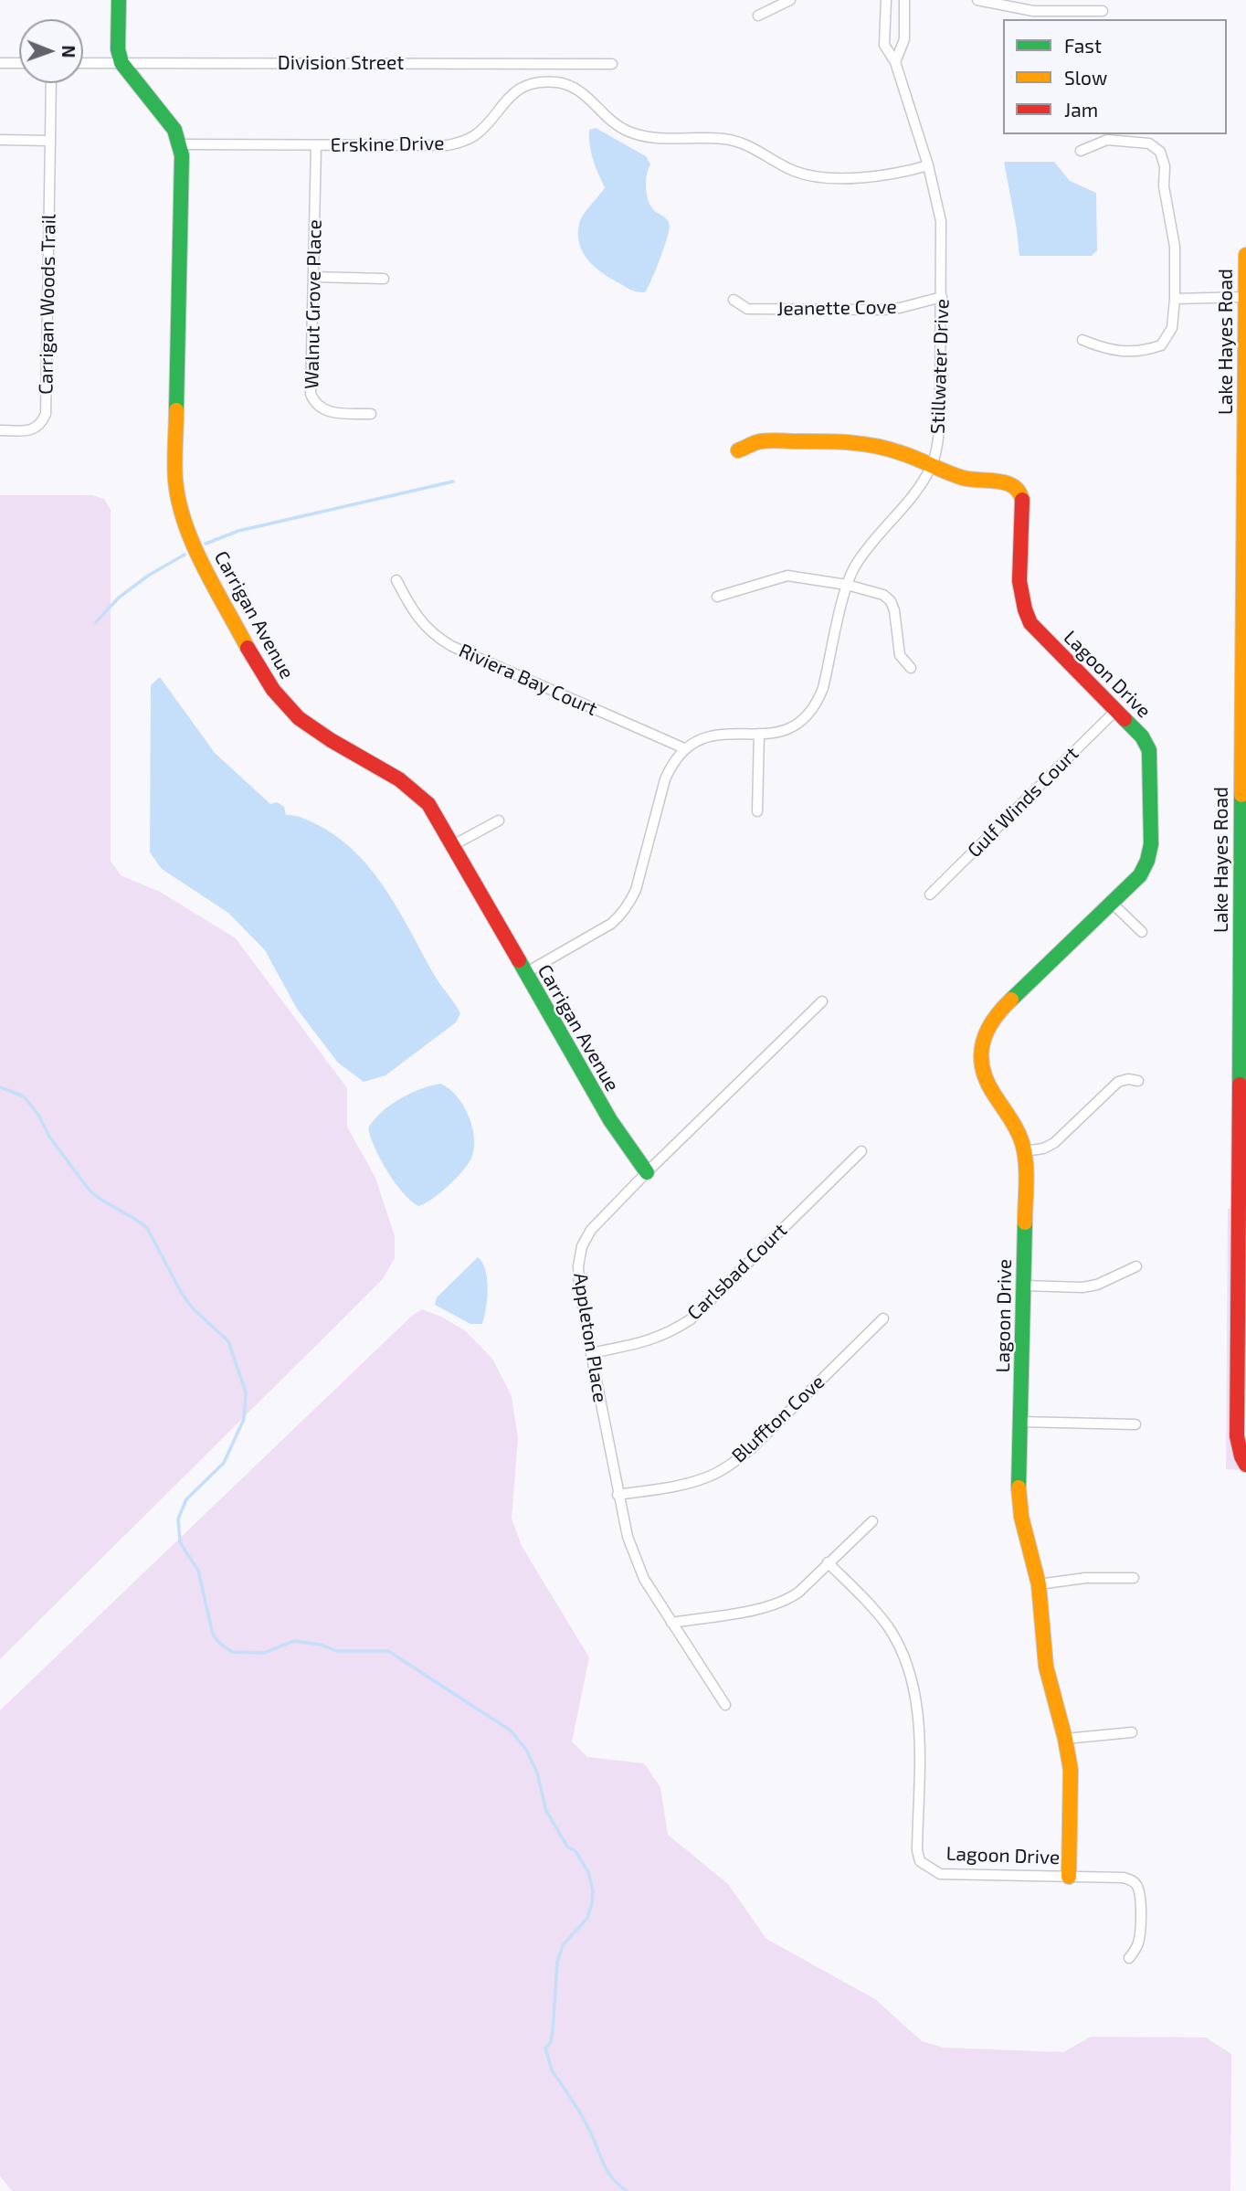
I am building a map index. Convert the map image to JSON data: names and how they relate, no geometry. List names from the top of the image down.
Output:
{
  "streets": {
    "street": [
      "Division Street",
      "Erskine Drive",
      "Carrigan Woods Trail",
      "Walnut Grove Place",
      "Jeanette Cove",
      "Lake Hayes Road",
      "Stillwater Drive",
      "Carrigan Avenue",
      "Lagoon Drive",
      "Riviera Bay Court",
      "Gulf Winds Court",
      "Carlsbad Court",
      "Appleton Place",
      "Bluffton Cove"
    ]
  },
  "crossings": [
    ["Division Street", "Carrigan Avenue"],
    ["Erskine Drive", "Walnut Grove Place"],
    ["Erskine Drive", "Stillwater Drive"],
    ["Erskine Drive", "Carrigan Avenue"],
    ["Jeanette Cove", "Stillwater Drive"],
    ["Stillwater Drive", "Lagoon Drive"],
    ["Stillwater Drive", "Riviera Bay Court"],
    ["Carrigan Avenue", "Appleton Place"],
    ["Lagoon Drive", "Gulf Winds Court"],
    ["Carlsbad Court", "Appleton Place"],
    ["Appleton Place", "Bluffton Cove"]
  ],
  "legend": ["Fast", "Slow", "Jam"],
  "north": "right"
}
